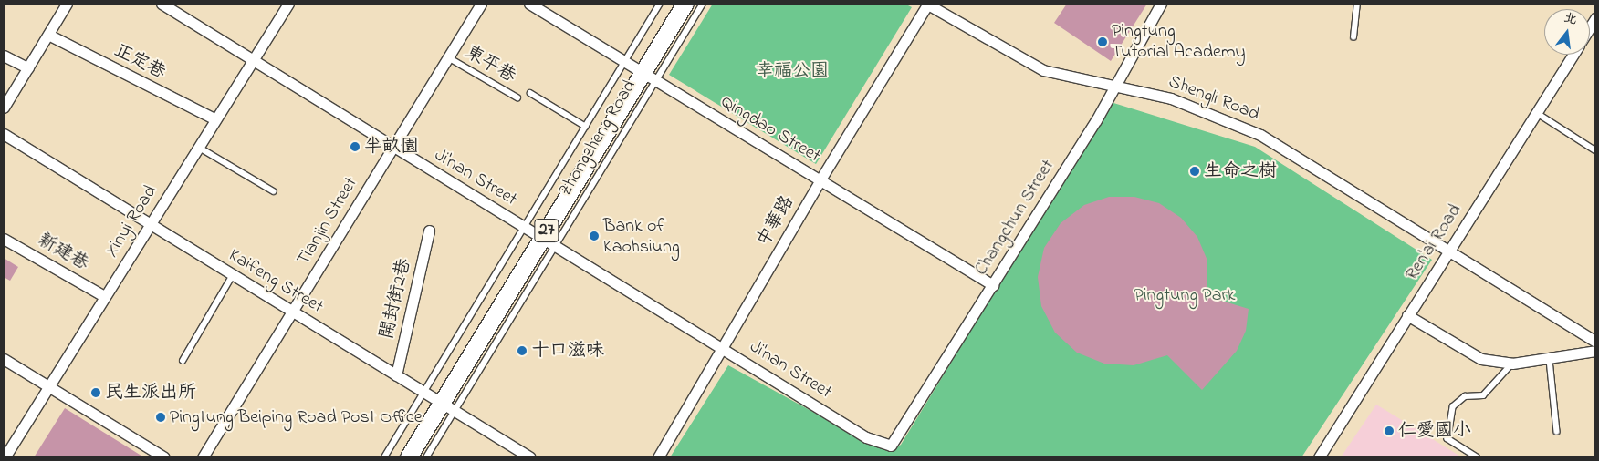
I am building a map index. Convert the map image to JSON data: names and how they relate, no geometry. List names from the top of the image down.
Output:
{
  "streets": {
    "main road": ["Zhongzheng Road", "27"],
    "street": [
      "正定巷",
      "Shengli Road",
      "Qingdao Street",
      "Ji'nan Street",
      "Changchun Street",
      "Xinyi Road",
      "Tianjin Street",
      "中華路",
      "Ren'ai Road",
      "新建巷",
      "Kaifeng Street",
      "開封街2巷"
    ],
    "lane": ["東平巷"]
  },
  "crossings": [
    ["正定巷", "Xinyi Road"],
    ["東平巷", "Tianjin Street"],
    ["Shengli Road", "Changchun Street"],
    ["Shengli Road", "中華路"],
    ["Shengli Road", "Ren'ai Road"],
    ["Qingdao Street", "Zhongzheng Road"],
    ["Qingdao Street", "Changchun Street"],
    ["Qingdao Street", "中華路"],
    ["Zhongzheng Road", "Ji'nan Street"],
    ["Zhongzheng Road", "Kaifeng Street"],
    ["Ji'nan Street", "Changchun Street"],
    ["Ji'nan Street", "Xinyi Road"],
    ["Ji'nan Street", "Tianjin Street"],
    ["Ji'nan Street", "中華路"],
    ["Xinyi Road", "新建巷"],
    ["Xinyi Road", "Kaifeng Street"],
    ["Tianjin Street", "Kaifeng Street"],
    ["Kaifeng Street", "開封街2巷"]
  ],
  "parks": ["幸福公園", "Pingtung Park"],
  "places": [
    "Pingtung Tutorial Academy",
    "半畝園",
    "生命之樹",
    "Bank of Kaohsiung",
    "十口滋味",
    "民生派出所",
    "Pingtung Beiping Road Post Office",
    "仁愛國小"
  ],
  "north": "top"
}
